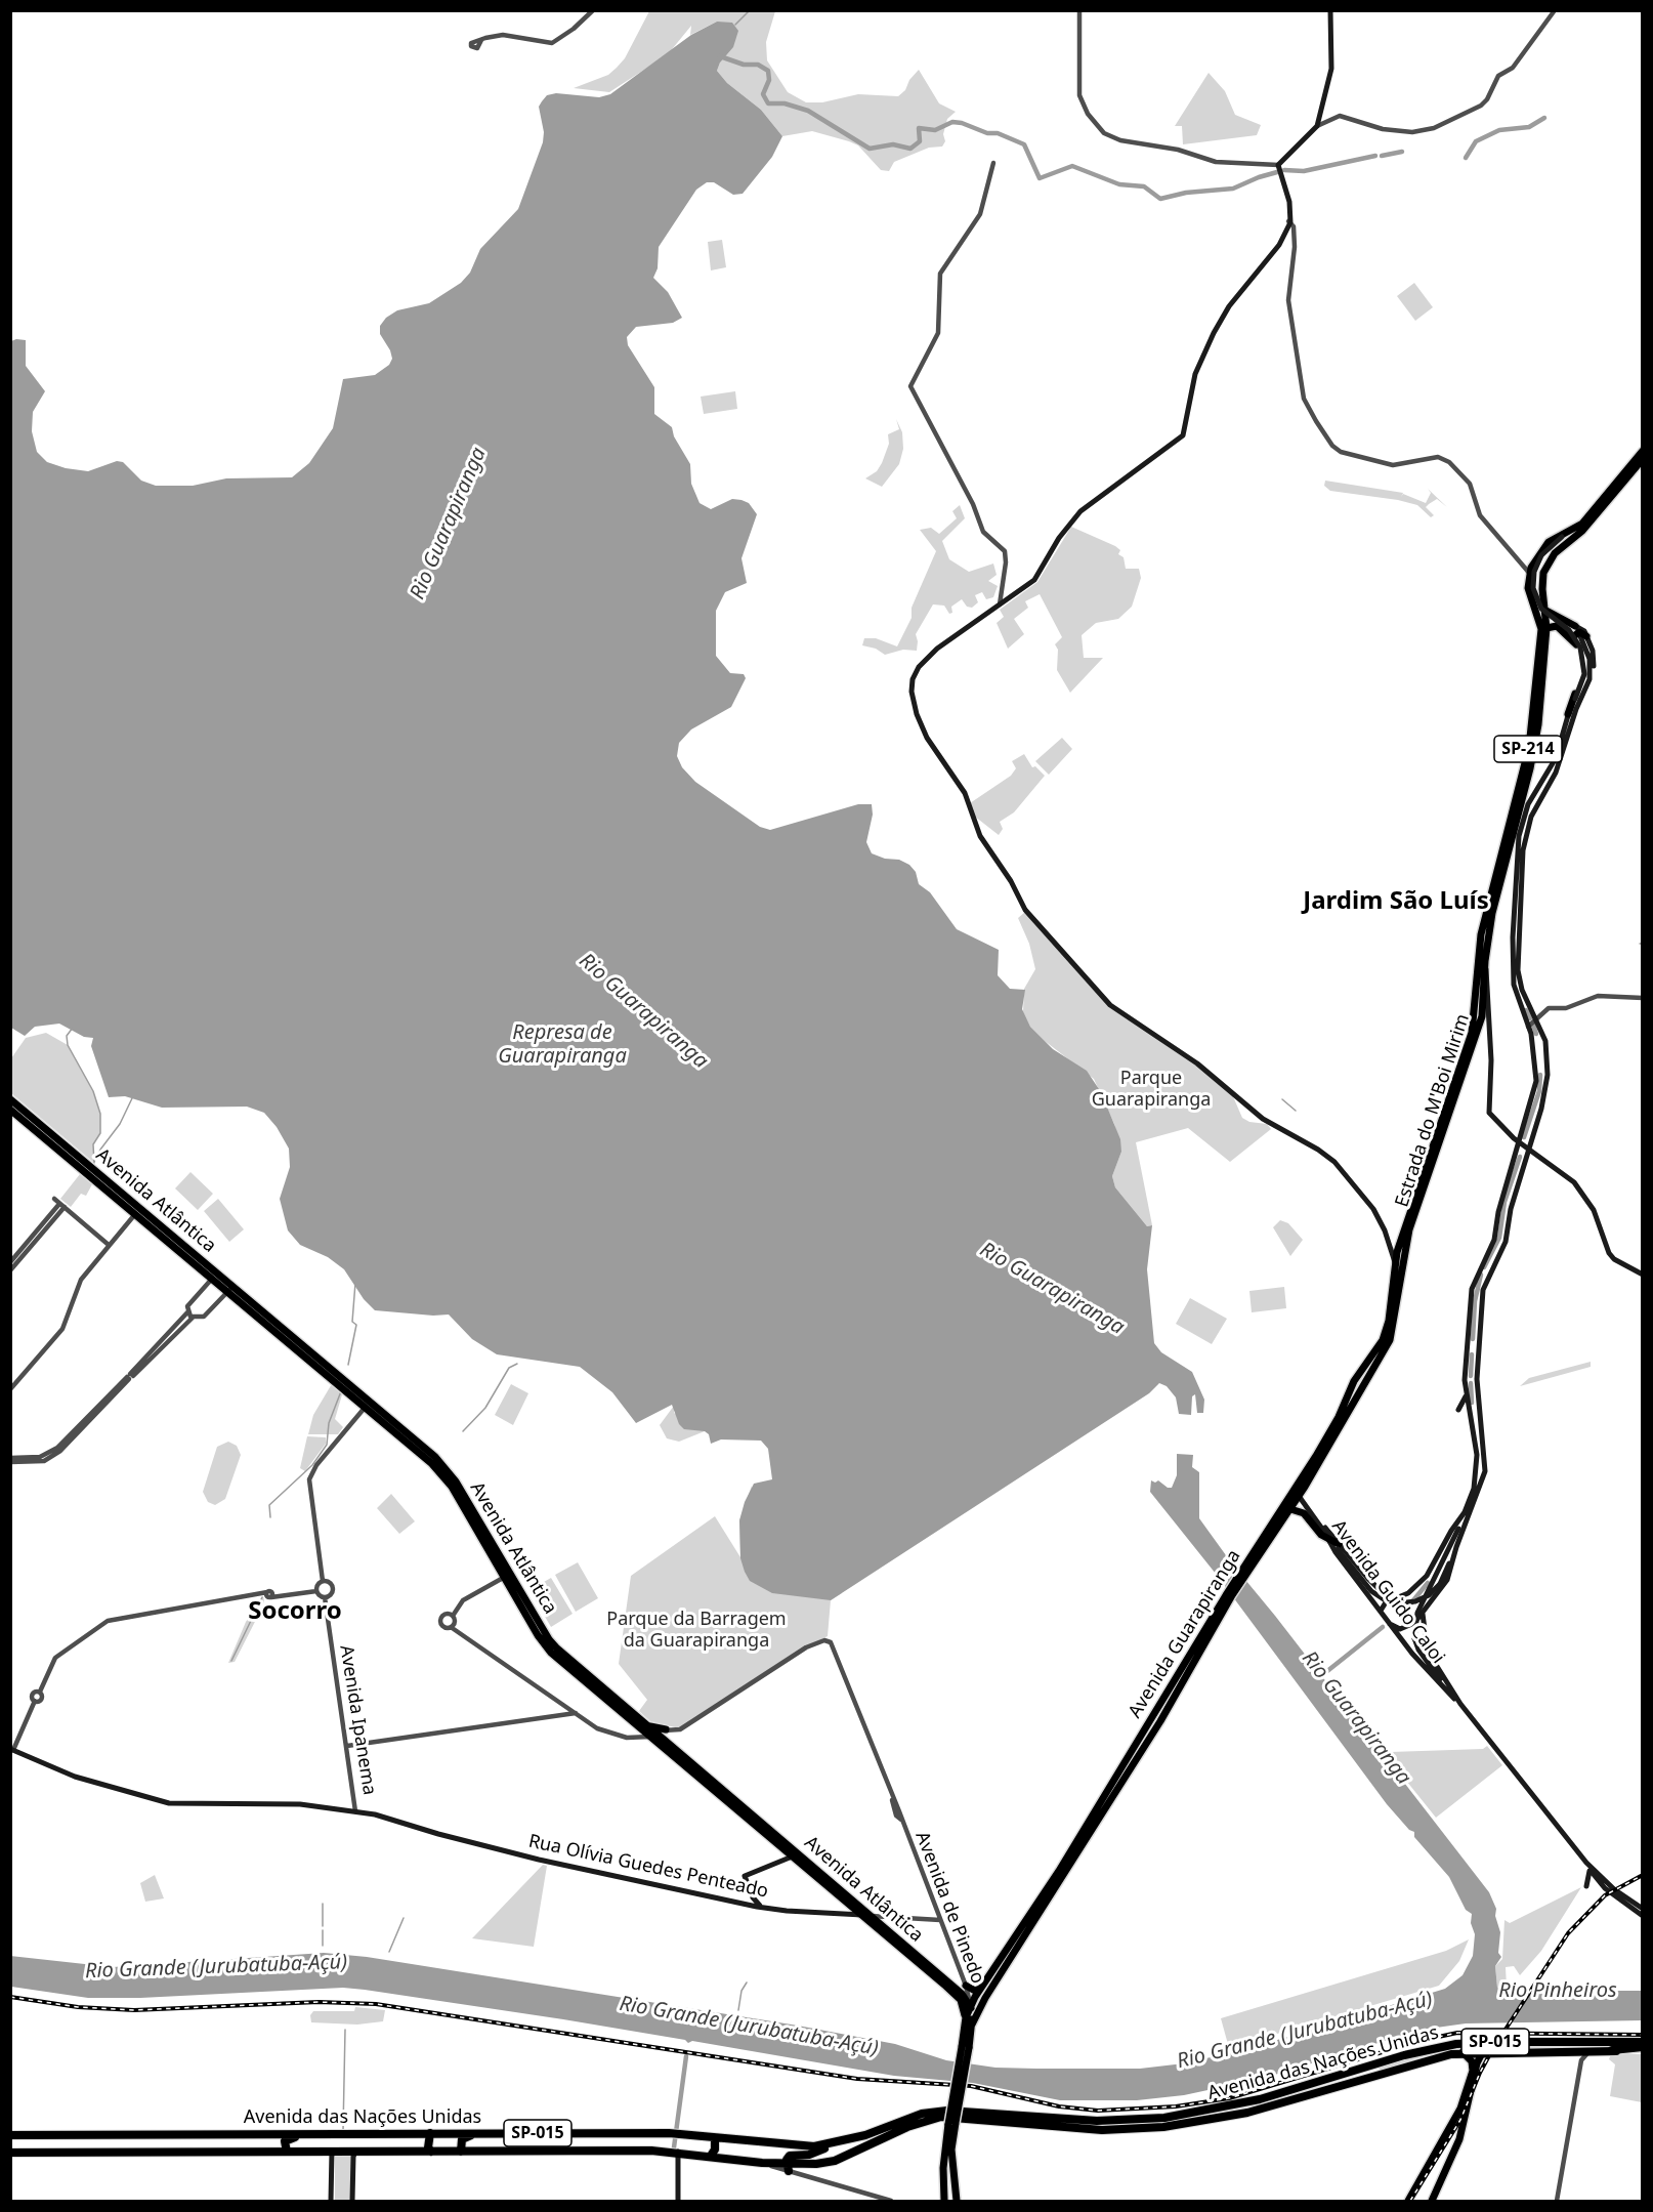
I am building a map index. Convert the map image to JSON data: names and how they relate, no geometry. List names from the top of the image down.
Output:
{
  "streets": {
    "highway": ["SP-015", "Avenida das Nações Unidas"],
    "main road": [
      "SP-214",
      "Estrada do M'Boi Mirim",
      "Avenida Atlântica",
      "Avenida Guido Caloi",
      "Avenida Guarapiranga",
      "Rua Olívia Guedes Penteado"
    ],
    "street": ["Avenida Ipanema", "Avenida de Pinedo"]
  },
  "crossings": [
    ["Estrada do M'Boi Mirim", "Avenida Guarapiranga"],
    ["Avenida Atlântica", "Avenida Guarapiranga"],
    ["Avenida Atlântica", "Rua Olívia Guedes Penteado"],
    ["Avenida Atlântica", "Avenida de Pinedo"],
    ["Avenida Guido Caloi", "Avenida Guarapiranga"],
    ["Avenida Guarapiranga", "Avenida de Pinedo"],
    ["Avenida Ipanema", "Rua Olívia Guedes Penteado"],
    ["SP-015", "Avenida das Nações Unidas"]
  ],
  "districts": ["Jardim São Luís", "Socorro"],
  "water": [
    "Rio Guarapiranga",
    "Represa de Guarapiranga",
    "Rio Grande (Jurubatuba-Açú)",
    "Rio Pinheiros"
  ],
  "parks": ["Parque Guarapiranga", "Parque da Barragem da Guarapiranga"]
}
